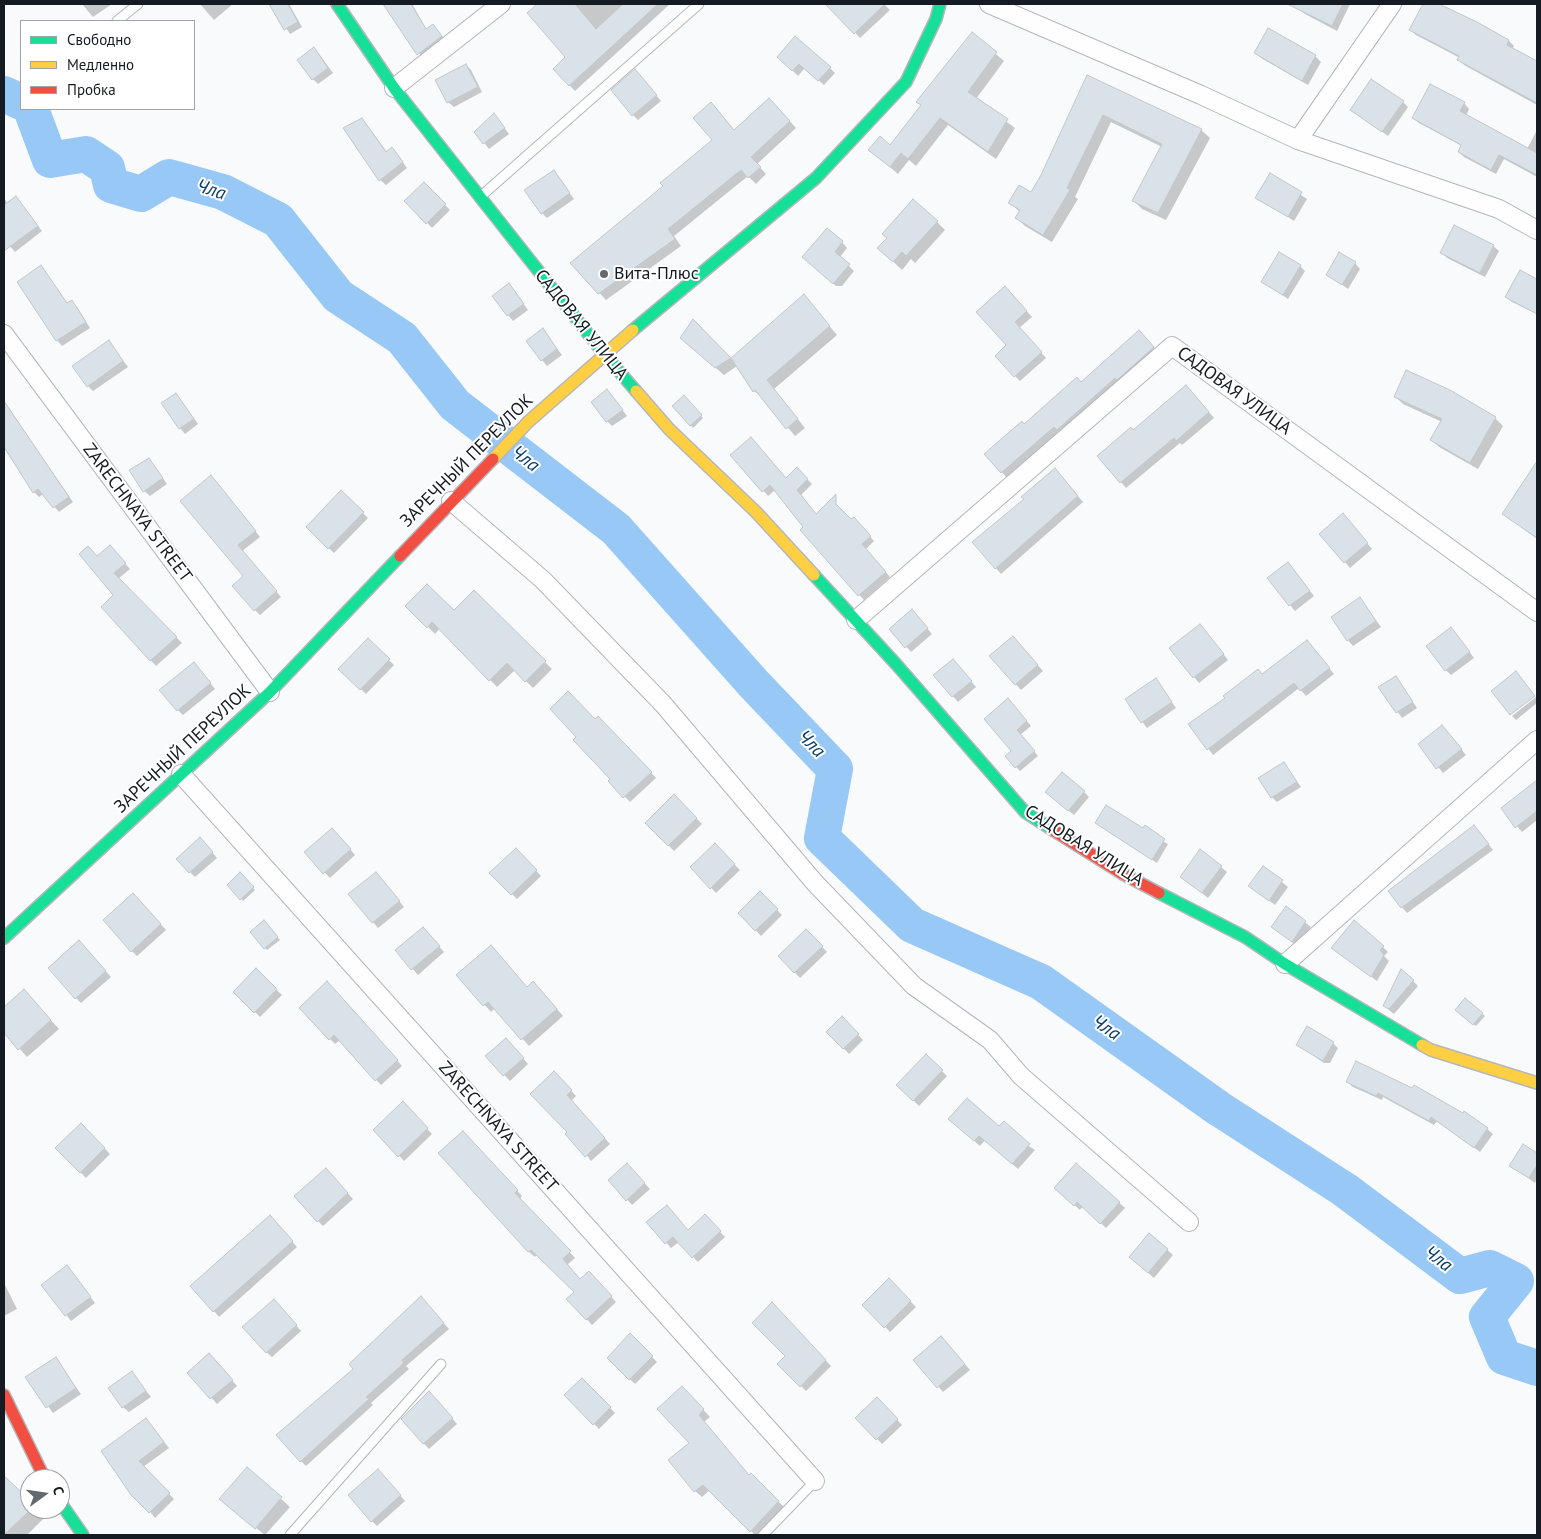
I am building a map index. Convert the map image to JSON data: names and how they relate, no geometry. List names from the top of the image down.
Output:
{
  "streets": {
    "street": ["САДОВАЯ УЛИЦА", "ЗАРЕЧНЫЙ ПЕРЕУЛОК", "ZARECHNAYA STREET"]
  },
  "crossings": [
    ["САДОВАЯ УЛИЦА", "ЗАРЕЧНЫЙ ПЕРЕУЛОК"],
    ["ЗАРЕЧНЫЙ ПЕРЕУЛОК", "ZARECHNAYA STREET"]
  ],
  "water": ["Чла"],
  "places": ["Вита-Плюс"],
  "legend": ["Свободно", "Медленно", "Пробка"],
  "north": "right"
}
